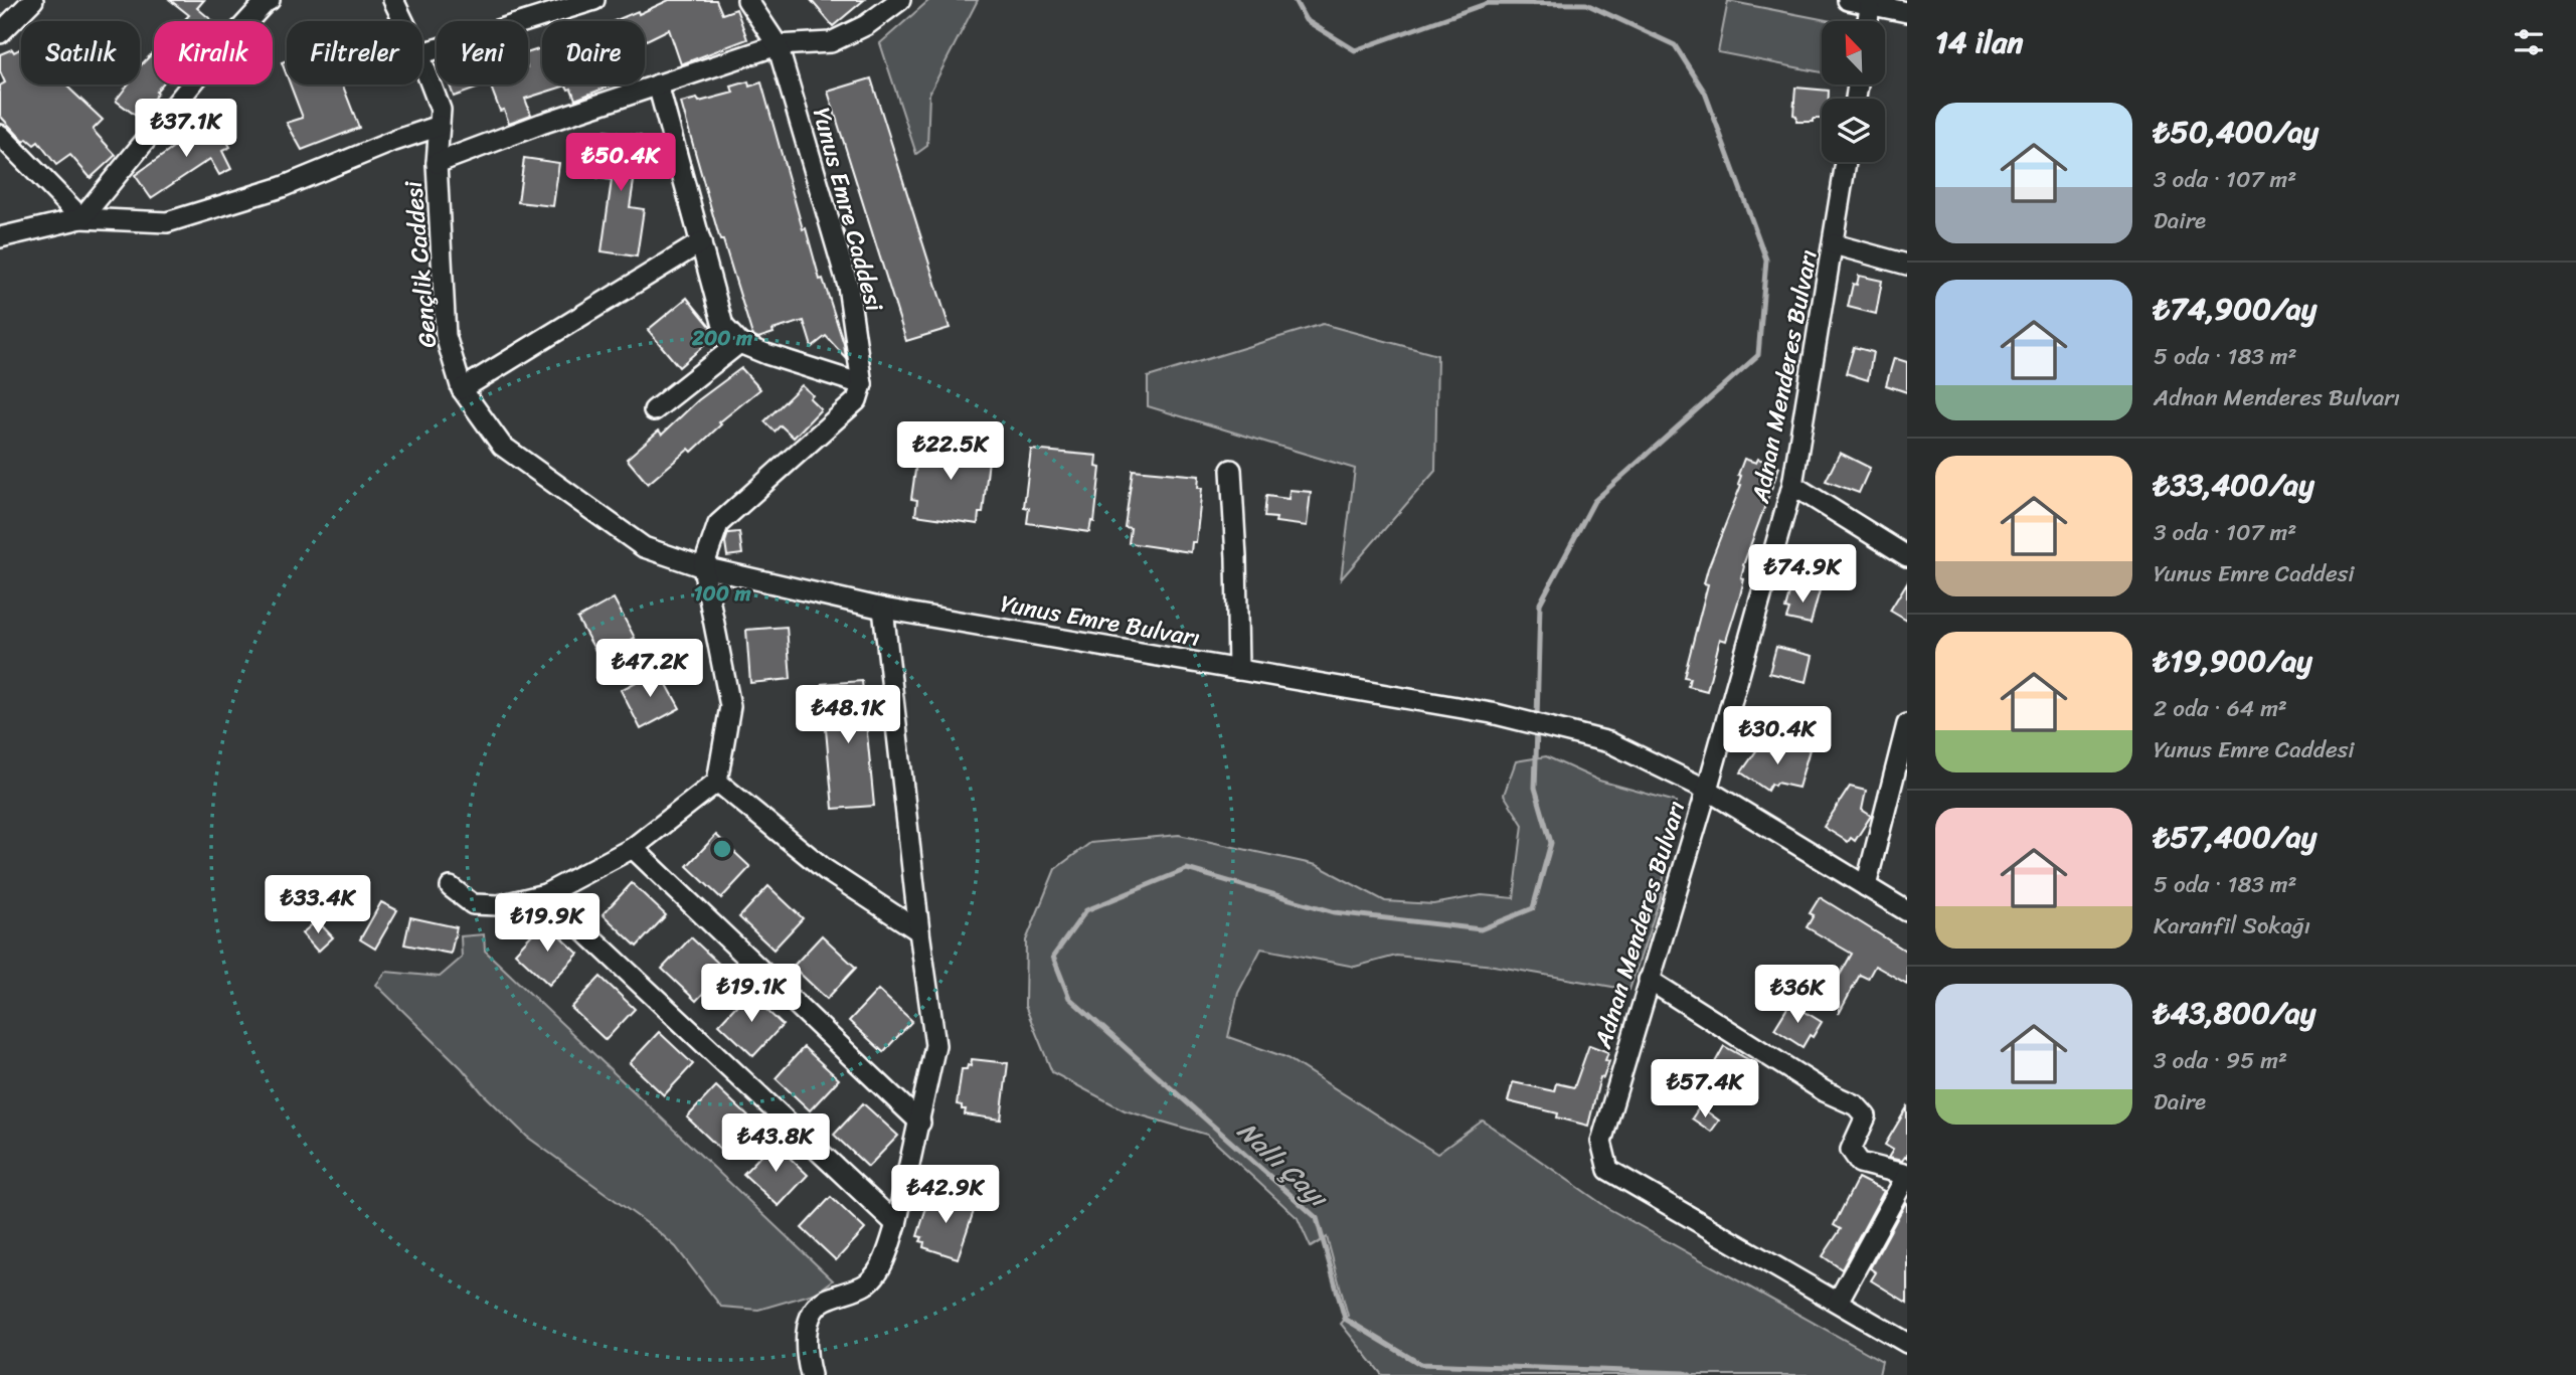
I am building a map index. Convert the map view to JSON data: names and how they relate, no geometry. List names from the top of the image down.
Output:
{
  "streets": {
    "street": [
      "Yunus Emre Caddesi",
      "Gençlik Caddesi",
      "Adnan Menderes Bulvarı",
      "Yunus Emre Bulvarı"
    ]
  },
  "crossings": [
    ["Gençlik Caddesi", "Yunus Emre Bulvarı"],
    ["Adnan Menderes Bulvarı", "Yunus Emre Bulvarı"]
  ],
  "water": ["Nallı Çayı"],
  "north": "top left",
  "page": {
    "heading": "14 ilan",
    "chip": [
      "Satılık",
      "Kiralık",
      "Filtreler",
      "Yeni",
      "Daire"
    ],
    "list": [
      {
        "name": "₺50,400/ay",
        "note": "3 oda · 107 m² · Daire"
      },
      {
        "name": "₺74,900/ay",
        "note": "5 oda · 183 m² · Adnan Menderes Bulvarı"
      },
      {
        "name": "₺33,400/ay",
        "note": "3 oda · 107 m² · Yunus Emre Caddesi"
      },
      {
        "name": "₺19,900/ay",
        "note": "2 oda · 64 m² · Yunus Emre Caddesi"
      },
      {
        "name": "₺57,400/ay",
        "note": "5 oda · 183 m² · Karanfil Sokağı"
      },
      {
        "name": "₺43,800/ay",
        "note": "3 oda · 95 m² · Daire"
      }
    ],
    "price": [
      "₺37.1K",
      "₺50.4K",
      "₺22.5K",
      "₺74.9K",
      "₺47.2K",
      "₺48.1K",
      "₺30.4K",
      "₺33.4K",
      "₺19.9K",
      "₺19.1K",
      "₺36K",
      "₺57.4K",
      "₺43.8K",
      "₺42.9K"
    ]
  },
  "rings": ["200 m", "100 m"]
}
